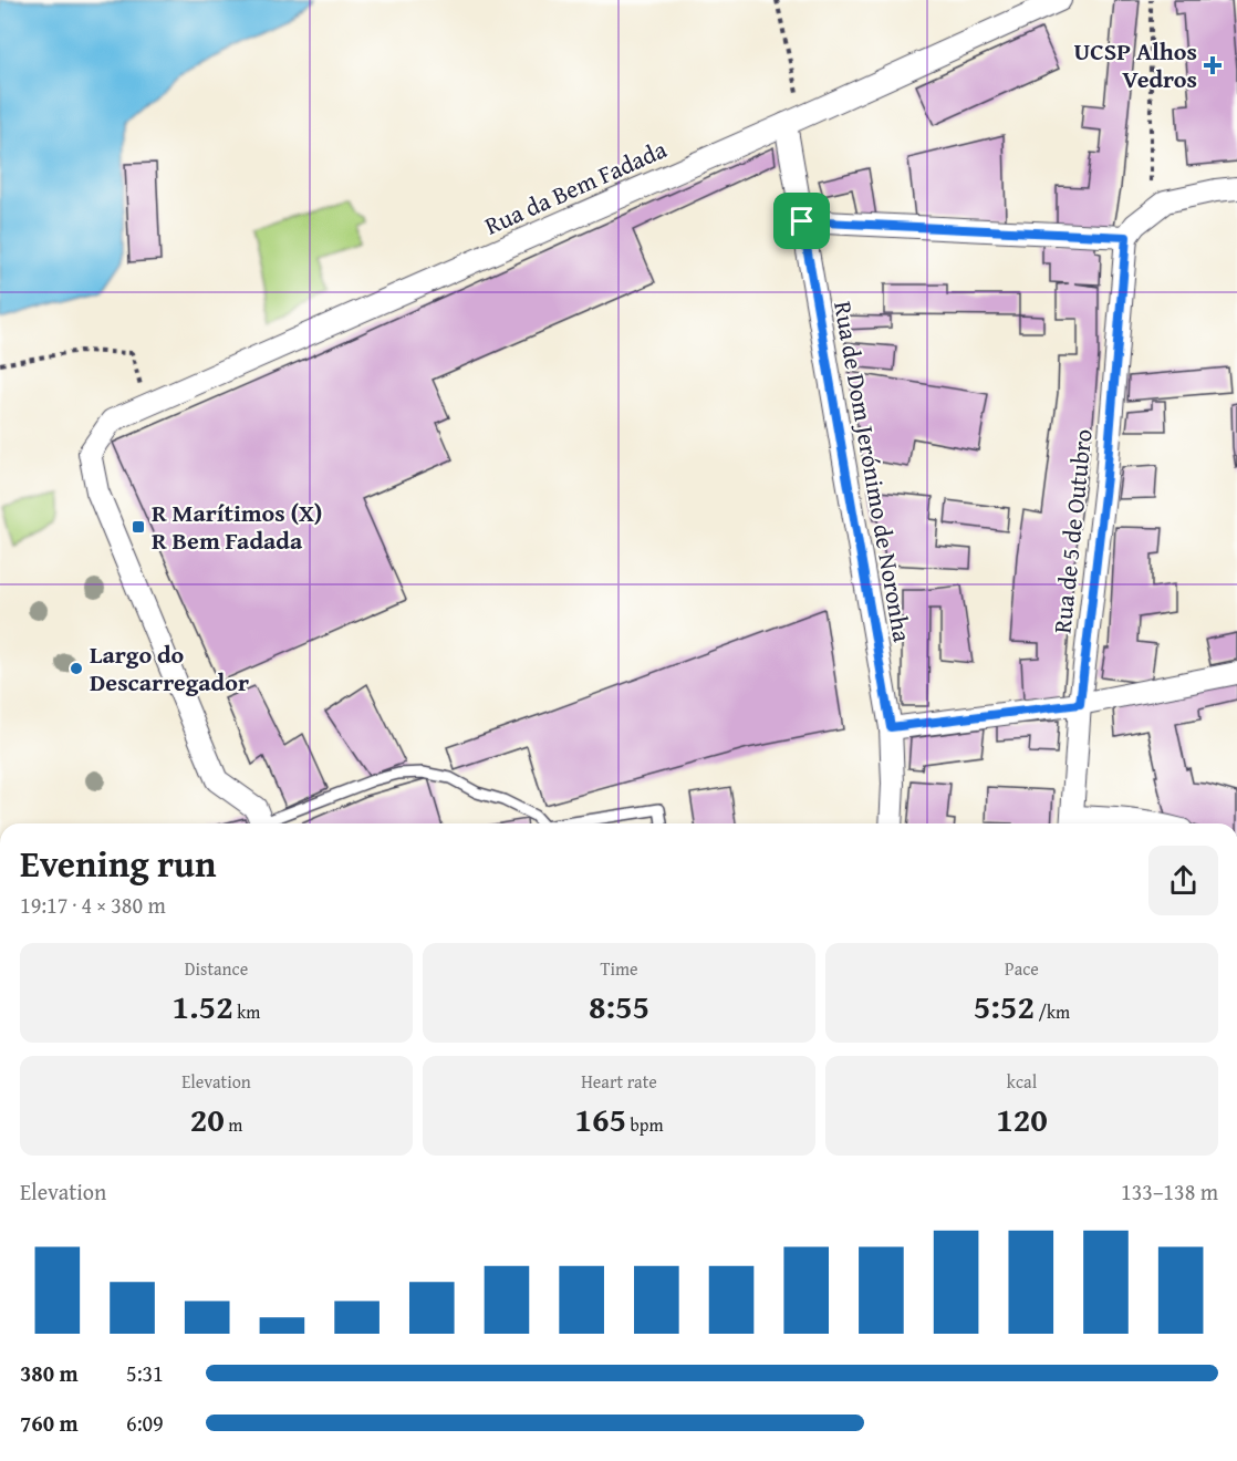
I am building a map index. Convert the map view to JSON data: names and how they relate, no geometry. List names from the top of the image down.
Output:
{
  "streets": {
    "street": ["Rua da Bem Fadada", "Rua de Dom Jerónimo de Noronha", "Rua de 5 de Outubro"]
  },
  "crossings": [
    ["Rua da Bem Fadada", "Rua de Dom Jerónimo de Noronha"]
  ],
  "places": {
    "health": ["UCSP Alhos Vedros"],
    "transit": ["R Marítimos (X) R Bem Fadada"],
    "other": ["Largo do Descarregador"]
  },
  "page": {
    "heading": ["Evening run", "19:17 · 4 × 380 m"],
    "stats": [
      ["Distance", "1.52 km"],
      ["Time", "8:55"],
      ["Pace", "5:52 /km"],
      ["Elevation", "20 m"],
      ["Heart rate", "165 bpm"],
      ["kcal", "120"]
    ],
    "chart": ["Elevation", "133–138 m"],
    "list": [
      {
        "name": "380 m",
        "note": "5:31"
      },
      {
        "name": "760 m",
        "note": "6:09"
      }
    ]
  }
}
